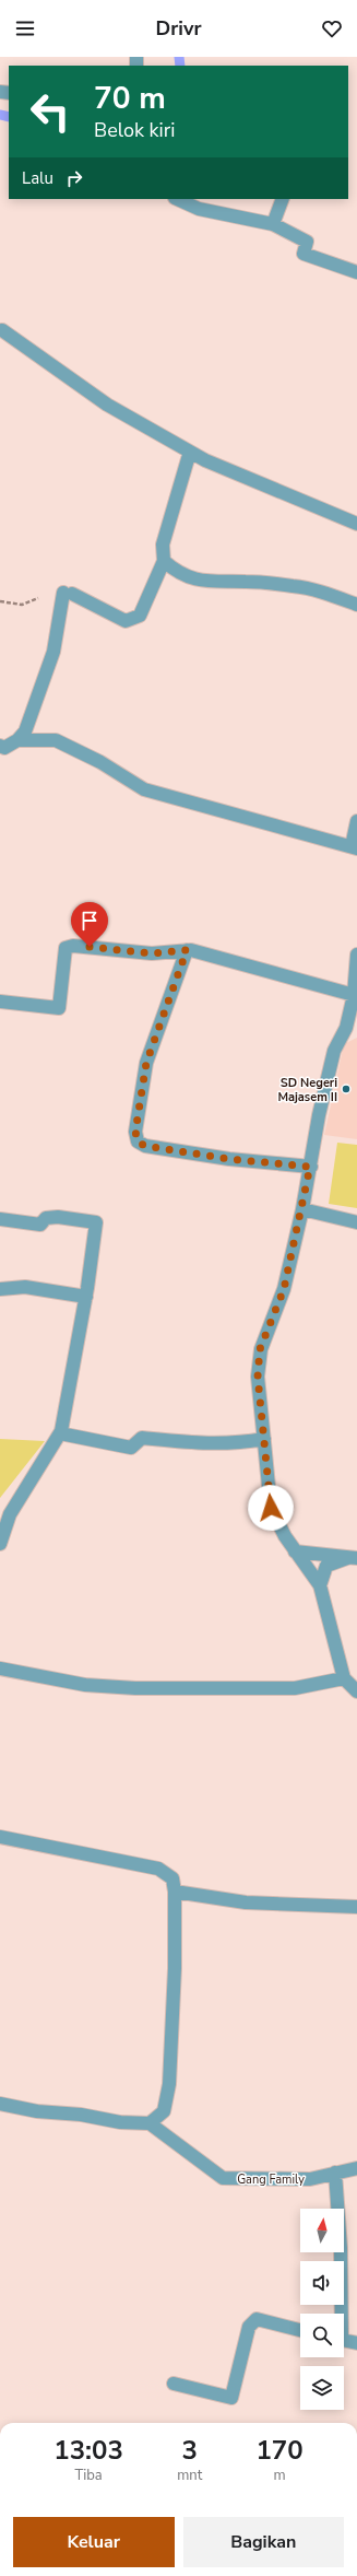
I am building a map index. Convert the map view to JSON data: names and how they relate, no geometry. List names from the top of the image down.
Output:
{
  "streets": {
    "street": ["Gang Family"]
  },
  "places": ["SD Negeri Majasem II"],
  "north": "top",
  "page": {
    "header": "Drivr",
    "turn": ["70 m", "Belok kiri"],
    "then": "Lalu",
    "eta": [
      "13:03",
      "Tiba",
      "3",
      "mnt",
      "170",
      "m"
    ],
    "buttons": ["Keluar", "Bagikan"]
  }
}
